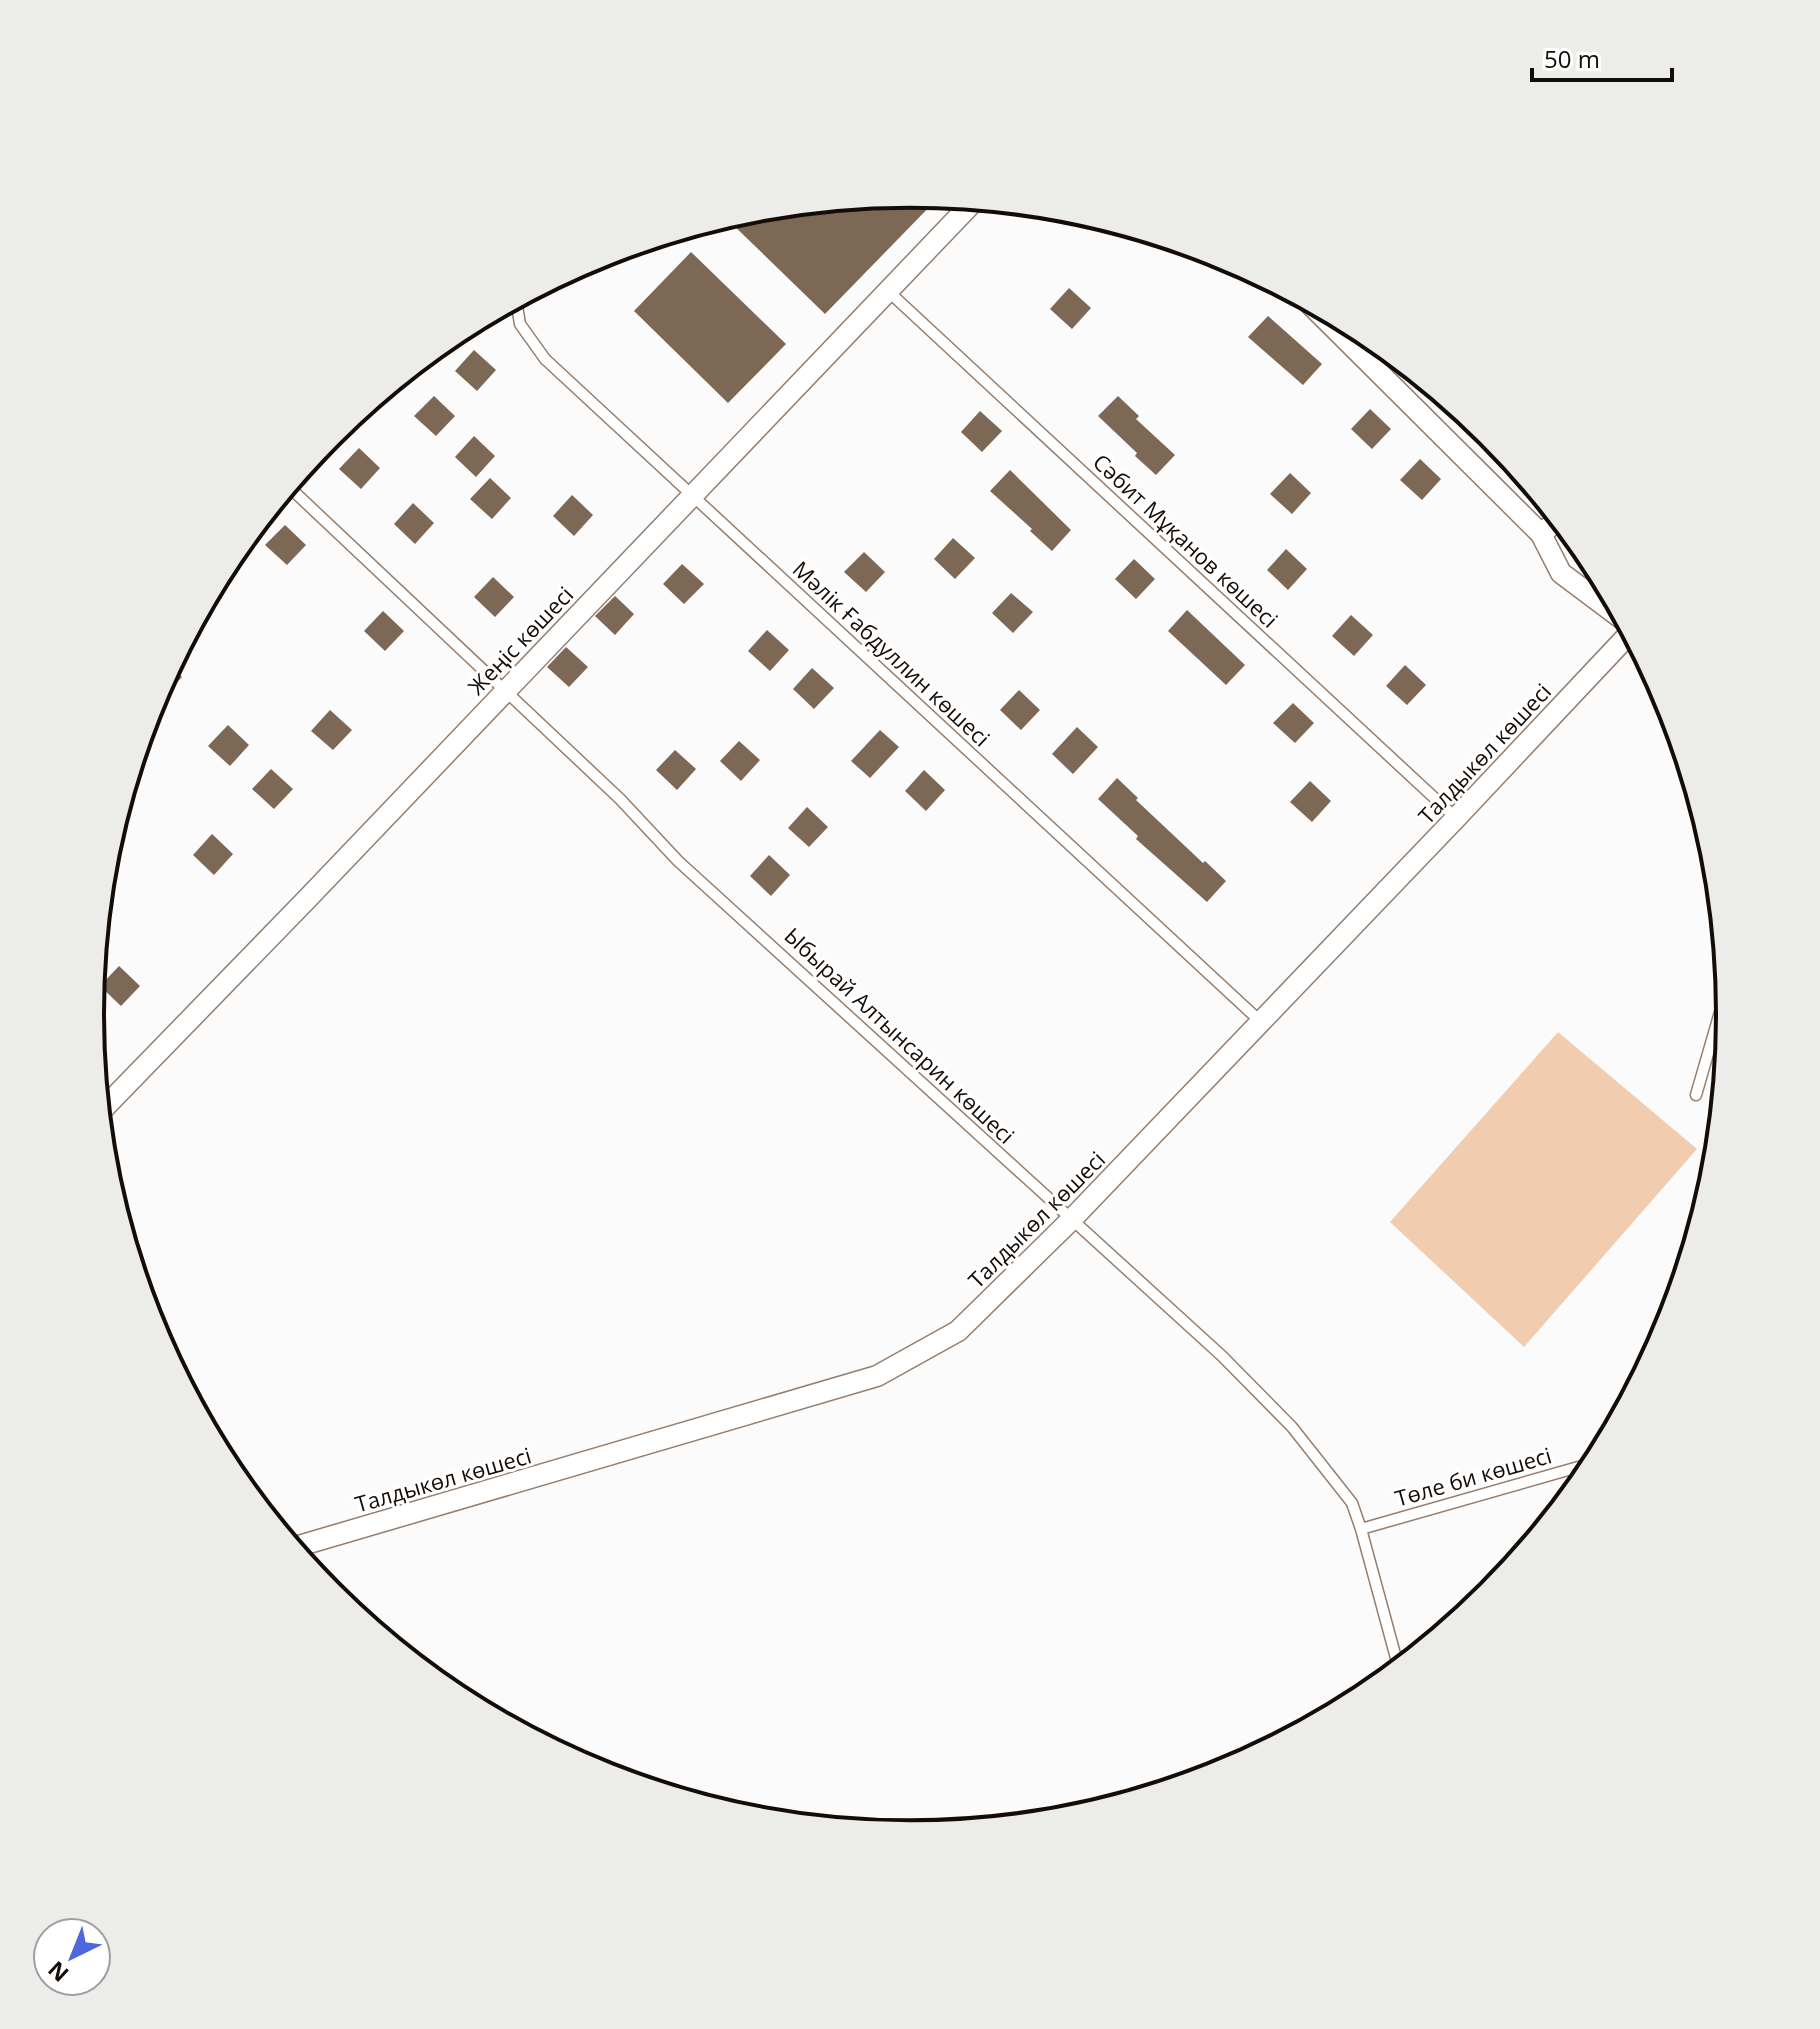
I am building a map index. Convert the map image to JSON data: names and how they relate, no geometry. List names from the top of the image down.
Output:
{
  "streets": {
    "street": ["Жеңіс көшесі", "Талдыкөл көшесі"],
    "lane": [
      "Сәбит Мұқанов көшесі",
      "Мәлік Ғабдуллин көшесі",
      "Ыбырай Алтынсарин көшесі",
      "Төле би көшесі"
    ]
  },
  "crossings": [
    ["Сәбит Мұқанов көшесі", "Жеңіс көшесі"],
    ["Сәбит Мұқанов көшесі", "Талдыкөл көшесі"],
    ["Жеңіс көшесі", "Мәлік Ғабдуллин көшесі"],
    ["Жеңіс көшесі", "Ыбырай Алтынсарин көшесі"],
    ["Мәлік Ғабдуллин көшесі", "Талдыкөл көшесі"],
    ["Талдыкөл көшесі", "Ыбырай Алтынсарин көшесі"],
    ["Ыбырай Алтынсарин көшесі", "Төле би көшесі"]
  ],
  "scale_bar": "50 m",
  "north": "bottom left"
}
